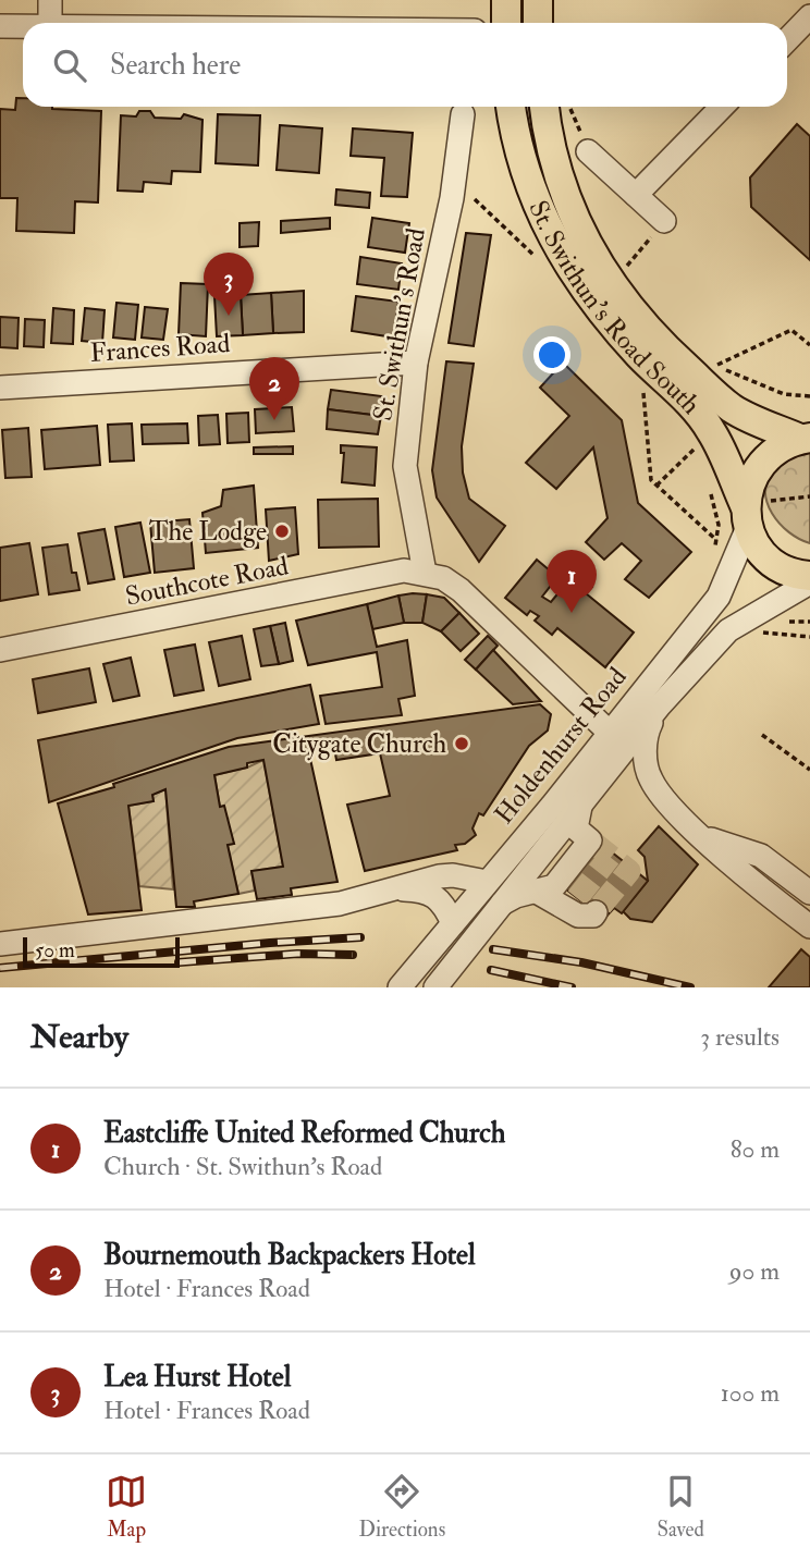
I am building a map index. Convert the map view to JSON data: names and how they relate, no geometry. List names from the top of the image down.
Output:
{
  "streets": {
    "main road": ["St. Swithun's Road South"],
    "street": [
      "St. Swithun's Road",
      "Frances Road",
      "Southcote Road",
      "Holdenhurst Road"
    ]
  },
  "crossings": [
    ["St. Swithun's Road South", "Holdenhurst Road"],
    ["St. Swithun's Road", "Frances Road"],
    ["St. Swithun's Road", "Southcote Road"]
  ],
  "places": ["The Lodge", "Citygate Church"],
  "scale_bar": "50 m",
  "page": {
    "search": "Search here",
    "pins": ["3", "2", "1"],
    "scale": "50 m",
    "heading": ["Nearby", "3 results"],
    "list": [
      {
        "mark": "1",
        "name": "Eastcliffe United Reformed Church",
        "note": "Church · St. Swithun's Road",
        "value": "80 m"
      },
      {
        "mark": "2",
        "name": "Bournemouth Backpackers Hotel",
        "note": "Hotel · Frances Road",
        "value": "90 m"
      },
      {
        "mark": "3",
        "name": "Lea Hurst Hotel",
        "note": "Hotel · Frances Road",
        "value": "100 m"
      }
    ],
    "nav": ["Map", "Directions", "Saved"]
  }
}
